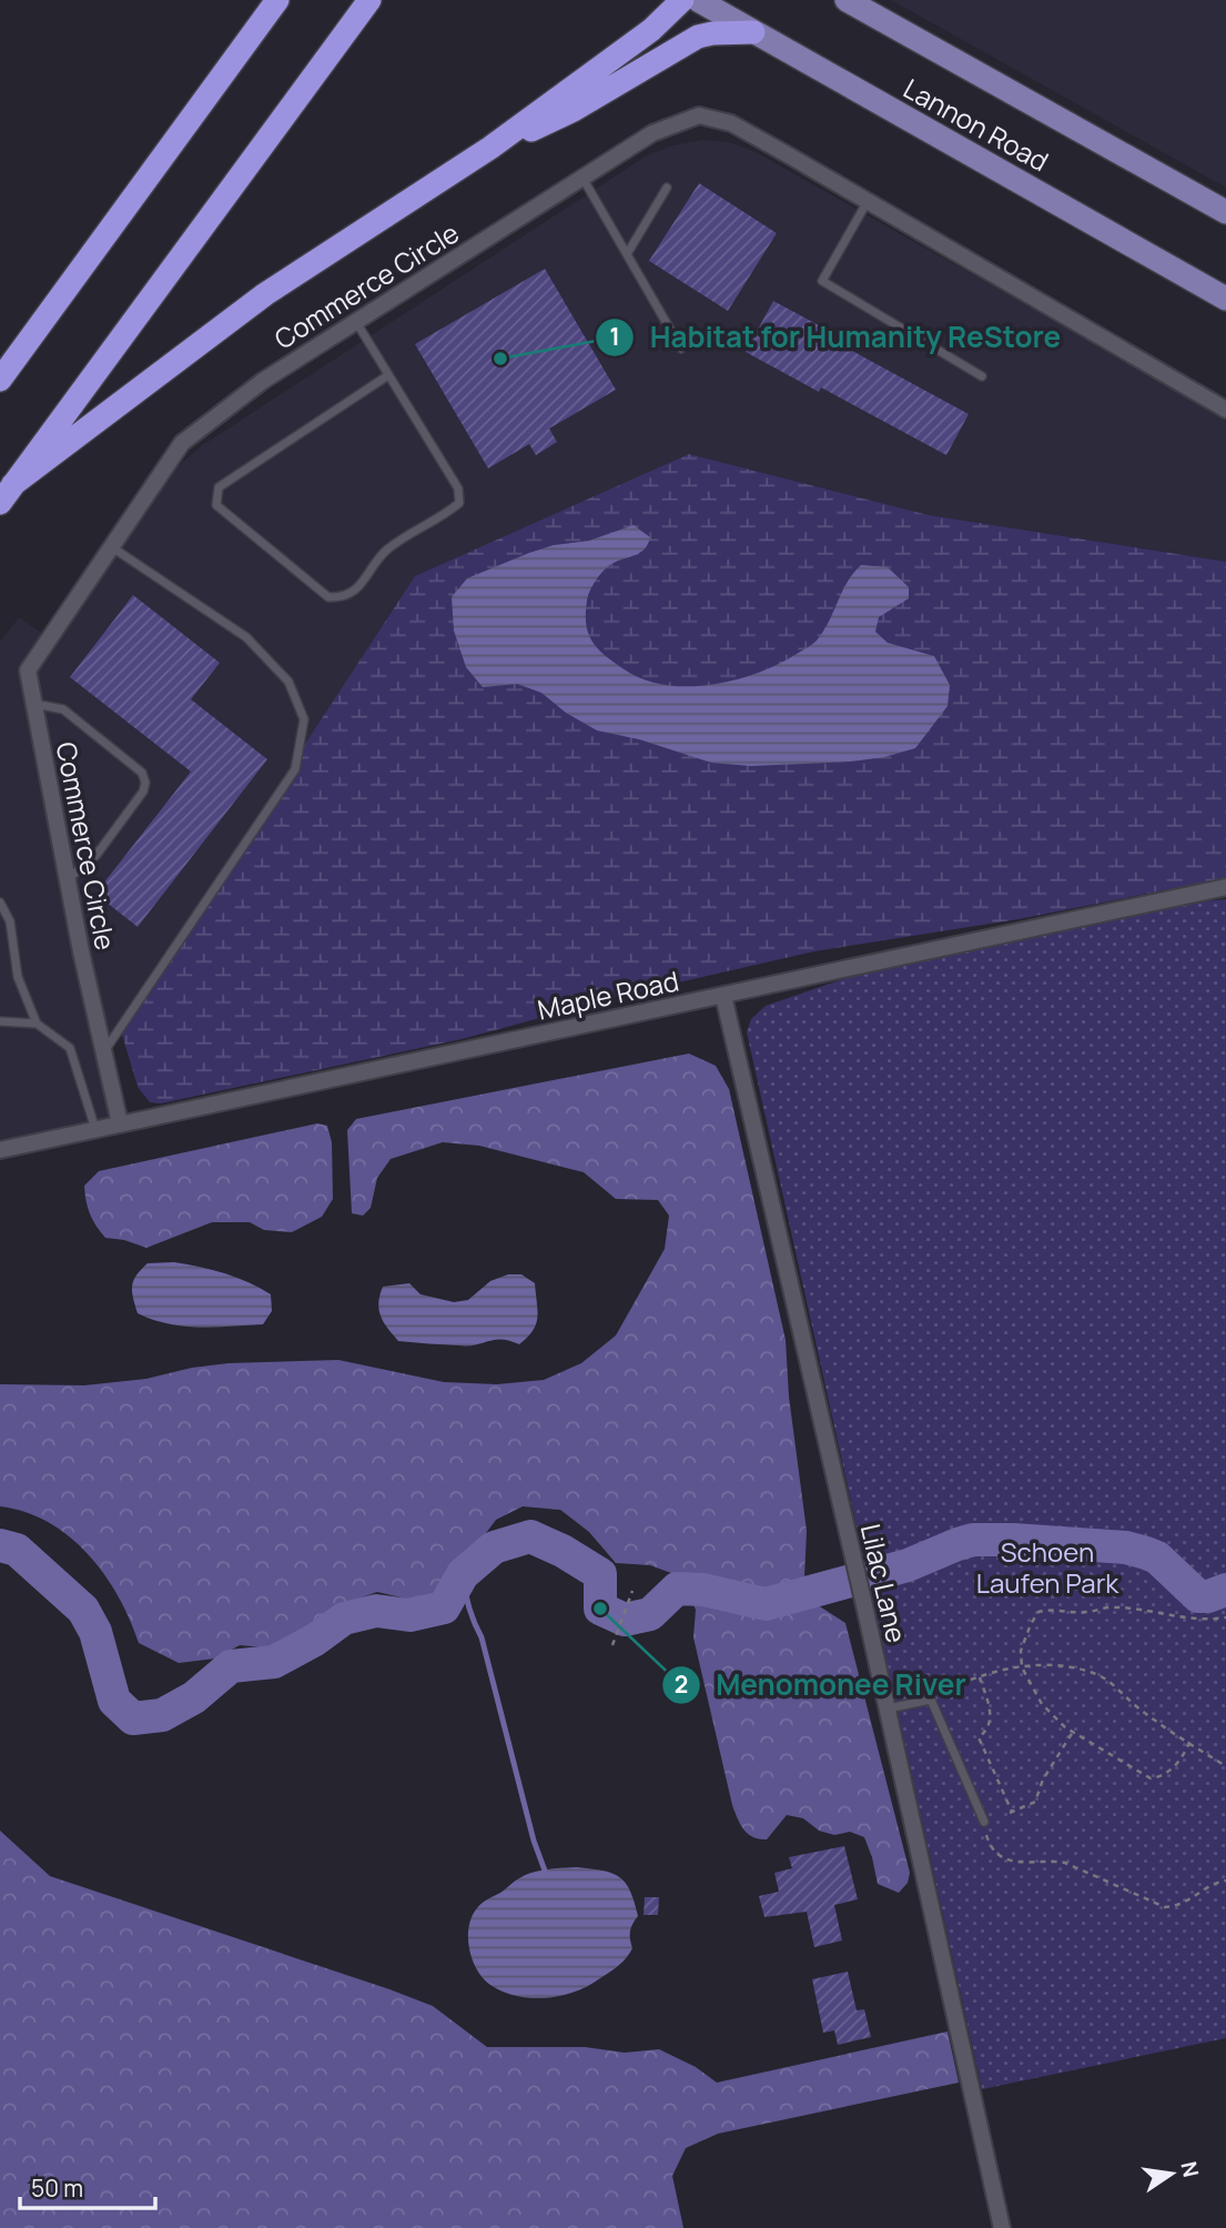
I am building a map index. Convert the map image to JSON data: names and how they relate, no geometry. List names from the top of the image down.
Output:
{
  "streets": {
    "main road": ["Lannon Road"],
    "street": ["Commerce Circle", "Maple Road", "Lilac Lane"]
  },
  "crossings": [
    ["Commerce Circle", "Maple Road"],
    ["Maple Road", "Lilac Lane"]
  ],
  "parks": ["Schoen Laufen Park"],
  "places": ["Habitat for Humanity ReStore", "Menomonee River"],
  "scale_bar": "50 m",
  "north": "right"
}
